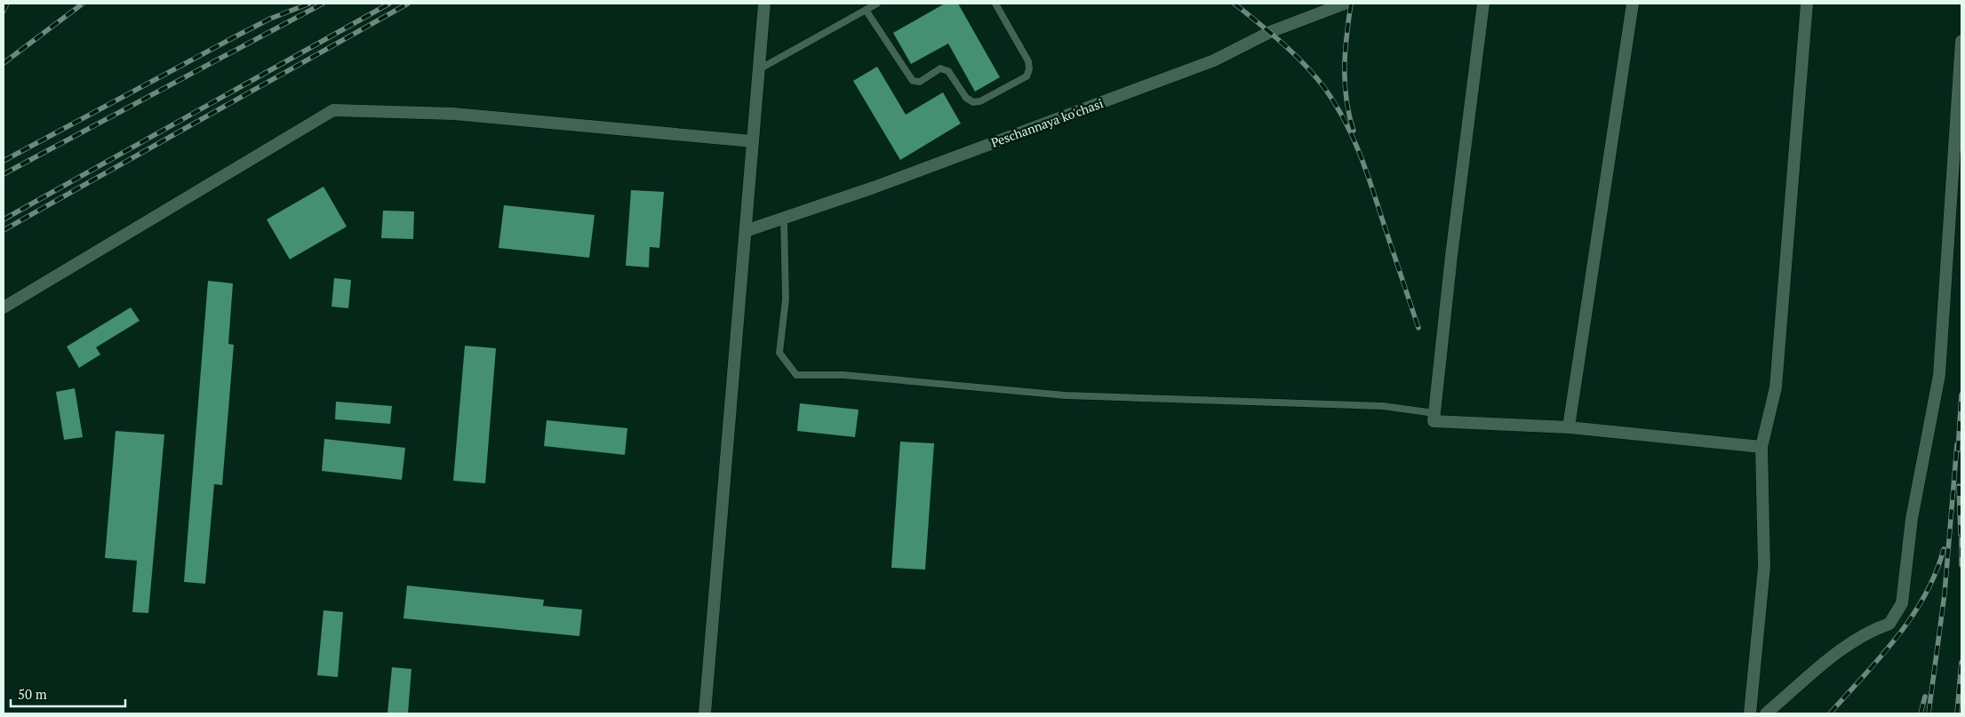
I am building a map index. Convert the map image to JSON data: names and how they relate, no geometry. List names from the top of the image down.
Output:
{
  "streets": {
    "street": ["Peschannaya ko'chasi"]
  },
  "scale_bar": "50 m"
}
